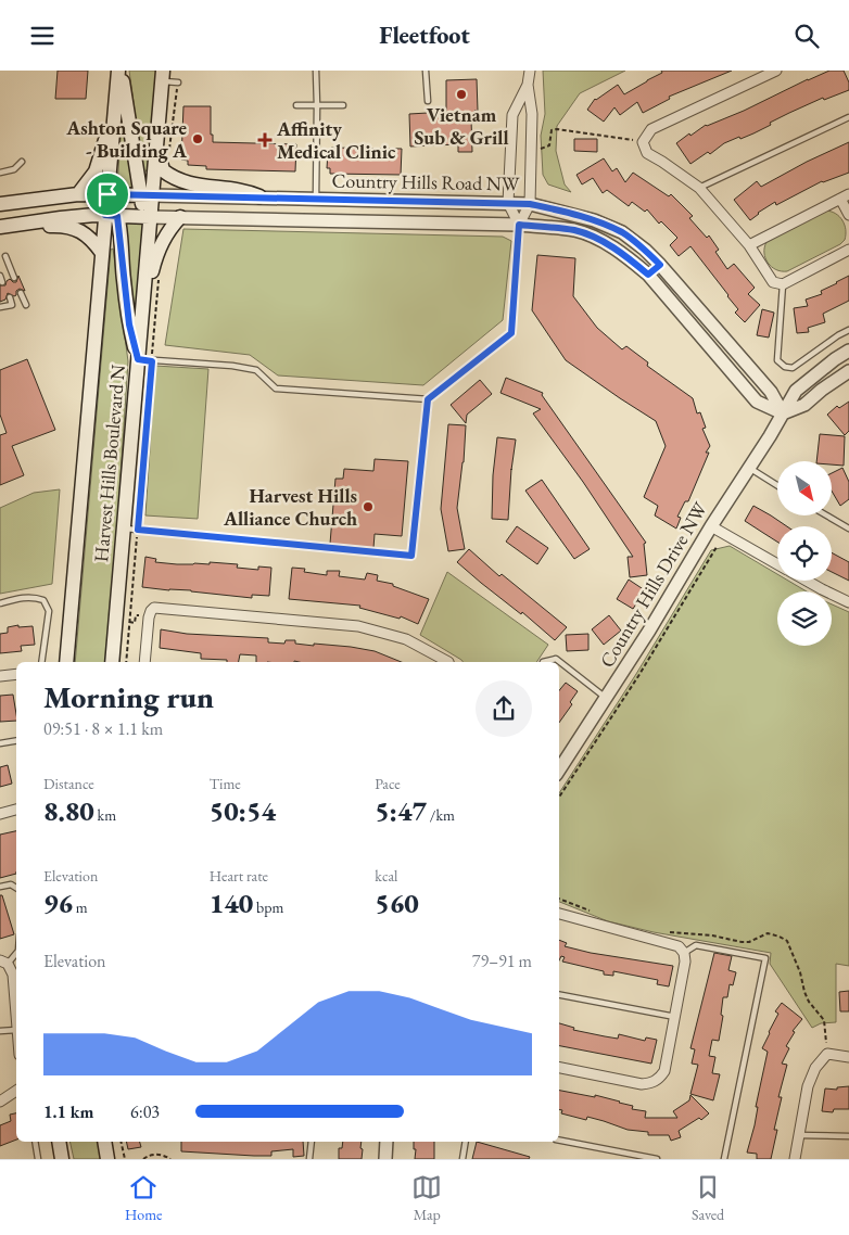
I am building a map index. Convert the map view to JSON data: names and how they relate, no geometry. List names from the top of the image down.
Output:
{
  "streets": {
    "main road": ["Harvest Hills Boulevard N"],
    "street": ["Country Hills Road NW", "Country Hills Drive NW"]
  },
  "crossings": [
    ["Country Hills Road NW", "Harvest Hills Boulevard N"],
    ["Country Hills Road NW", "Country Hills Drive NW"]
  ],
  "places": {
    "other": ["Vietnam Sub & Grill", "Ashton Square - Building A", "Harvest Hills Alliance Church"],
    "health": ["Affinity Medical Clinic"]
  },
  "north": "bottom right",
  "page": {
    "header": "Fleetfoot",
    "heading": ["Morning run", "09:51 · 8 × 1.1 km"],
    "stats": [
      ["Distance", "8.80 km"],
      ["Time", "50:54"],
      ["Pace", "5:47 /km"],
      ["Elevation", "96 m"],
      ["Heart rate", "140 bpm"],
      ["kcal", "560"]
    ],
    "chart": ["Elevation", "79–91 m"],
    "list": [
      {
        "name": "1.1 km",
        "note": "6:03"
      }
    ],
    "tabs": ["Home", "Map", "Saved"]
  }
}
